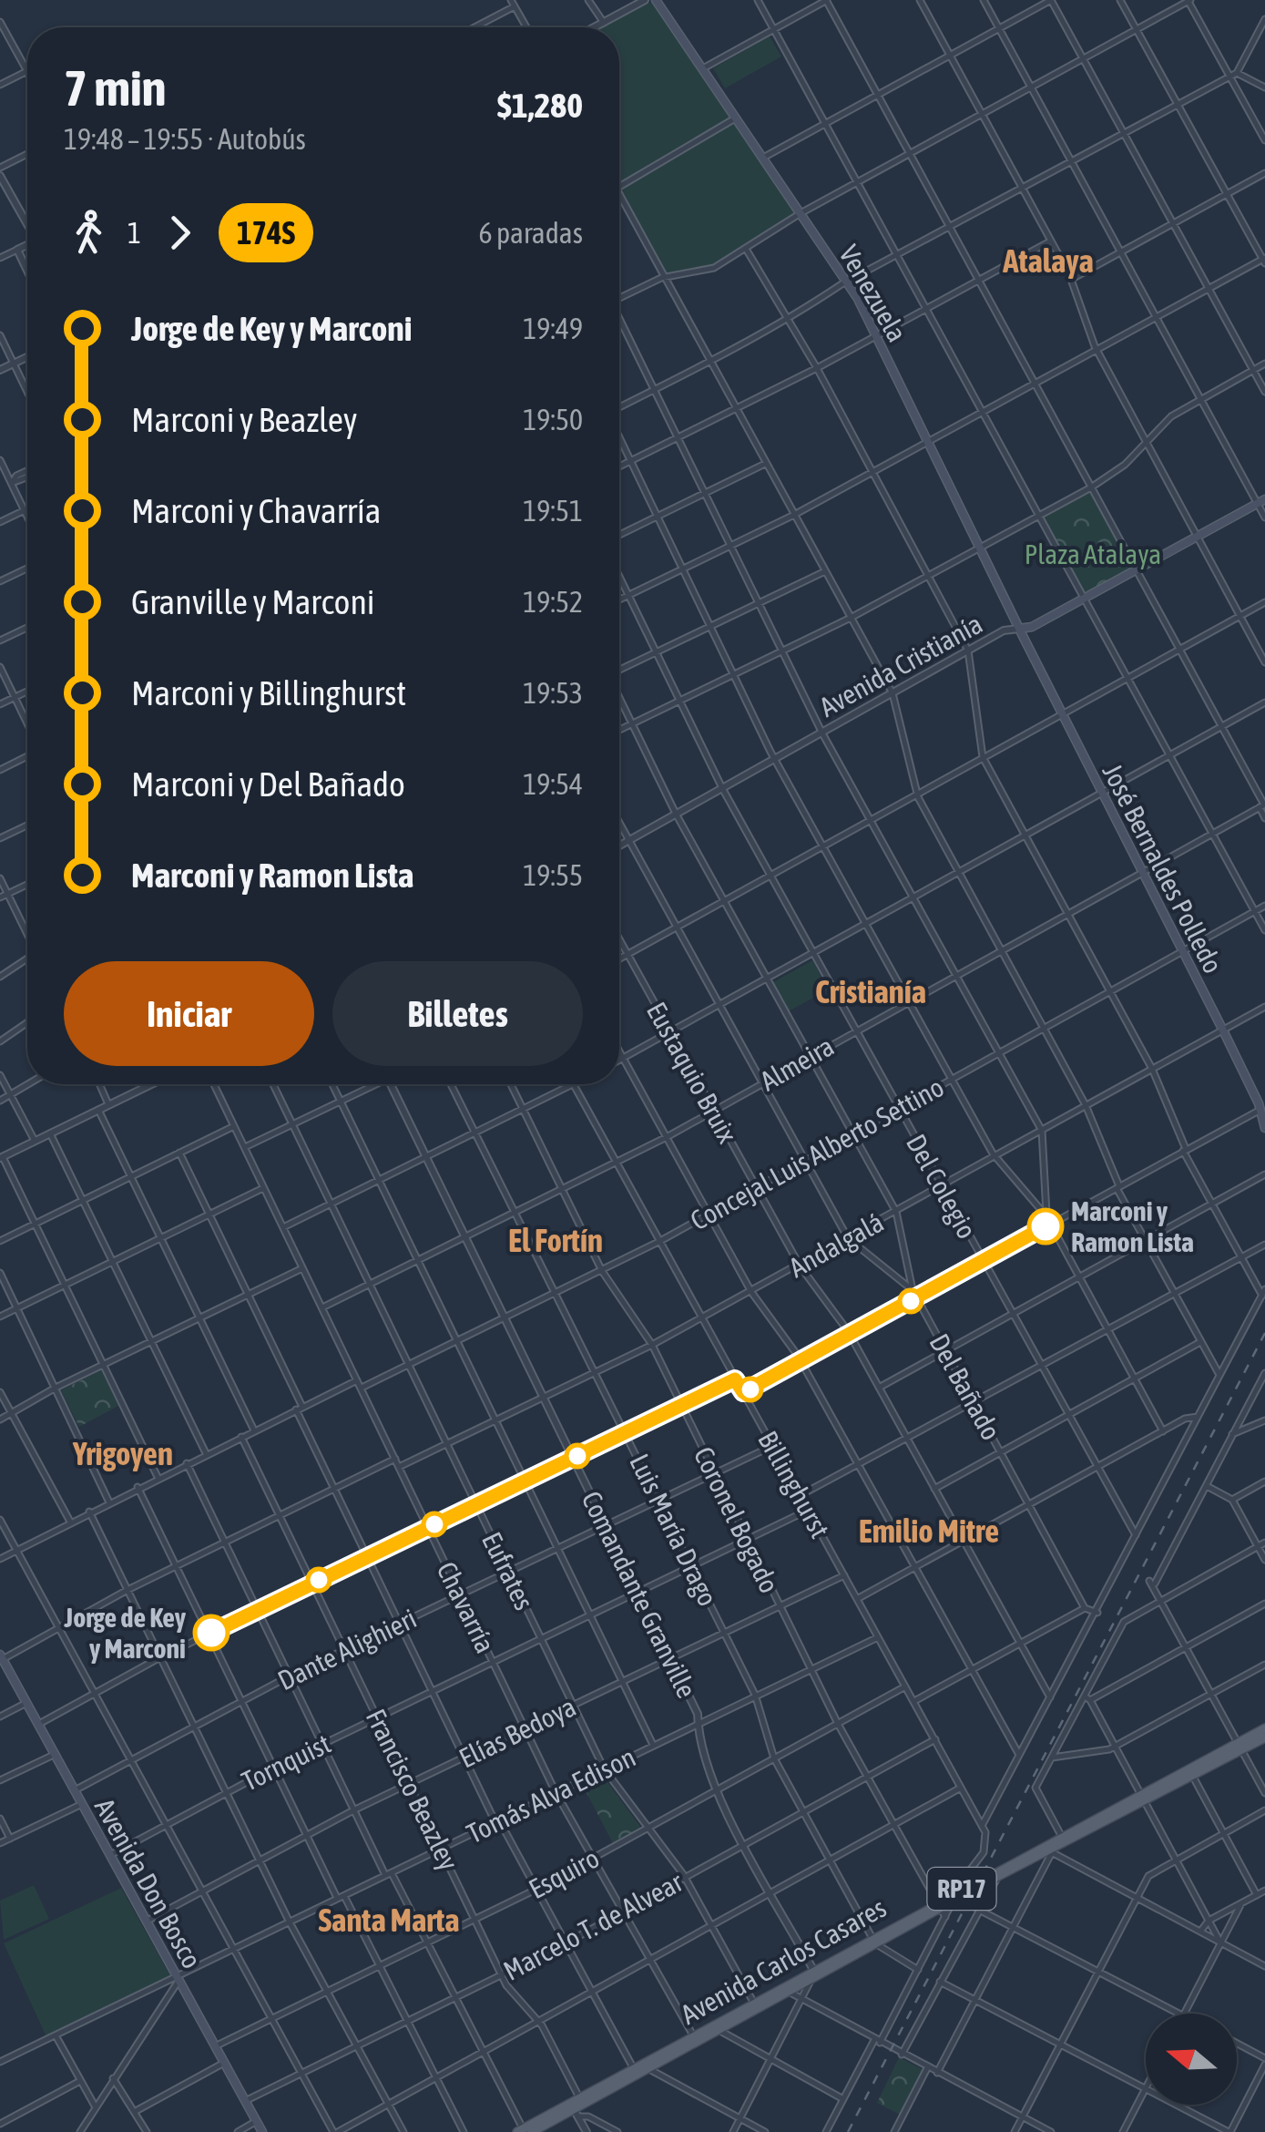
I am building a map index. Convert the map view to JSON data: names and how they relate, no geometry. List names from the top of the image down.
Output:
{
  "streets": {
    "main road": [
      "Venezuela",
      "Avenida Cristianía",
      "José Bernaldes Polledo",
      "Avenida Don Bosco",
      "RP17",
      "Avenida Carlos Casares"
    ],
    "street": [
      "Almeira",
      "Eustaquio Bruix",
      "Concejal Luis Alberto Settino",
      "Del Colegio",
      "Andalgalá",
      "Del Bañado",
      "Billinghurst",
      "Coronel Bogado",
      "Luis María Drago",
      "Eufrates",
      "Comandante Granville",
      "Chavarría",
      "Dante Alighieri",
      "Elías Bedoya",
      "Tornquist",
      "Francisco Beazley",
      "Tomás Alva Edison",
      "Esquiro",
      "Marcelo T. de Alvear"
    ]
  },
  "crossings": [
    ["Venezuela", "Avenida Cristianía"],
    ["Venezuela", "José Bernaldes Polledo"],
    ["Avenida Cristianía", "José Bernaldes Polledo"],
    ["Avenida Cristianía", "Del Colegio"],
    ["Avenida Cristianía", "Del Bañado"],
    ["José Bernaldes Polledo", "Almeira"],
    ["José Bernaldes Polledo", "Concejal Luis Alberto Settino"],
    ["José Bernaldes Polledo", "Andalgalá"],
    ["Almeira", "Eustaquio Bruix"],
    ["Almeira", "Del Colegio"],
    ["Almeira", "Del Bañado"],
    ["Almeira", "Billinghurst"],
    ["Almeira", "Coronel Bogado"],
    ["Almeira", "Luis María Drago"],
    ["Almeira", "Eufrates"],
    ["Almeira", "Comandante Granville"],
    ["Almeira", "Chavarría"],
    ["Eustaquio Bruix", "Concejal Luis Alberto Settino"],
    ["Eustaquio Bruix", "Andalgalá"],
    ["Concejal Luis Alberto Settino", "Del Colegio"],
    ["Concejal Luis Alberto Settino", "Del Bañado"],
    ["Concejal Luis Alberto Settino", "Billinghurst"],
    ["Concejal Luis Alberto Settino", "Coronel Bogado"],
    ["Concejal Luis Alberto Settino", "Luis María Drago"],
    ["Concejal Luis Alberto Settino", "Eufrates"],
    ["Concejal Luis Alberto Settino", "Comandante Granville"],
    ["Concejal Luis Alberto Settino", "Chavarría"],
    ["Del Colegio", "Andalgalá"],
    ["Andalgalá", "Del Bañado"],
    ["Andalgalá", "Billinghurst"],
    ["Andalgalá", "Coronel Bogado"],
    ["Andalgalá", "Luis María Drago"],
    ["Andalgalá", "Eufrates"],
    ["Andalgalá", "Comandante Granville"],
    ["Andalgalá", "Chavarría"],
    ["Billinghurst", "Dante Alighieri"],
    ["Billinghurst", "Elías Bedoya"],
    ["Billinghurst", "Tornquist"],
    ["Billinghurst", "Tomás Alva Edison"],
    ["Billinghurst", "Esquiro"],
    ["Billinghurst", "Marcelo T. de Alvear"],
    ["Coronel Bogado", "Dante Alighieri"],
    ["Coronel Bogado", "Elías Bedoya"],
    ["Coronel Bogado", "Tornquist"],
    ["Coronel Bogado", "Tomás Alva Edison"],
    ["Coronel Bogado", "Esquiro"],
    ["Coronel Bogado", "Marcelo T. de Alvear"],
    ["Coronel Bogado", "Avenida Carlos Casares"],
    ["Luis María Drago", "Dante Alighieri"],
    ["Luis María Drago", "Elías Bedoya"],
    ["Luis María Drago", "Tornquist"],
    ["Luis María Drago", "Tomás Alva Edison"],
    ["Luis María Drago", "Esquiro"],
    ["Luis María Drago", "Marcelo T. de Alvear"],
    ["Luis María Drago", "Avenida Carlos Casares"],
    ["Eufrates", "Dante Alighieri"],
    ["Eufrates", "Elías Bedoya"],
    ["Eufrates", "Tornquist"],
    ["Eufrates", "Tomás Alva Edison"],
    ["Eufrates", "Esquiro"],
    ["Eufrates", "Marcelo T. de Alvear"],
    ["Eufrates", "Avenida Carlos Casares"],
    ["Comandante Granville", "Dante Alighieri"],
    ["Comandante Granville", "Elías Bedoya"],
    ["Comandante Granville", "Tornquist"],
    ["Comandante Granville", "Tomás Alva Edison"],
    ["Comandante Granville", "Esquiro"],
    ["Comandante Granville", "Marcelo T. de Alvear"],
    ["Comandante Granville", "Avenida Carlos Casares"],
    ["Chavarría", "Dante Alighieri"],
    ["Chavarría", "Elías Bedoya"],
    ["Chavarría", "Tornquist"],
    ["Chavarría", "Tomás Alva Edison"],
    ["Chavarría", "Esquiro"],
    ["Chavarría", "Marcelo T. de Alvear"],
    ["Chavarría", "Avenida Carlos Casares"],
    ["Dante Alighieri", "Francisco Beazley"],
    ["Dante Alighieri", "Avenida Don Bosco"],
    ["Elías Bedoya", "Francisco Beazley"],
    ["Elías Bedoya", "Avenida Don Bosco"],
    ["Tornquist", "Francisco Beazley"],
    ["Tornquist", "Avenida Don Bosco"],
    ["Francisco Beazley", "Tomás Alva Edison"],
    ["Francisco Beazley", "Esquiro"],
    ["Francisco Beazley", "Marcelo T. de Alvear"],
    ["Francisco Beazley", "Avenida Carlos Casares"],
    ["Tomás Alva Edison", "Avenida Don Bosco"],
    ["Esquiro", "Avenida Don Bosco"],
    ["Avenida Don Bosco", "Marcelo T. de Alvear"]
  ],
  "districts": [
    "Atalaya",
    "Cristianía",
    "El Fortín",
    "Yrigoyen",
    "Emilio Mitre",
    "Santa Marta"
  ],
  "parks": ["Plaza Atalaya"],
  "places": ["Marconi y Ramon Lista", "Jorge de Key y Marconi"],
  "lines": ["bus line 174S"],
  "north": "left",
  "page": {
    "heading": ["7 min", "19:48 – 19:55 · Autobús", "$1,280"],
    "legs": ["1", "174S", "6 paradas"],
    "list": [
      {
        "name": "Jorge de Key y Marconi",
        "value": "19:49"
      },
      {
        "name": "Marconi y Beazley",
        "value": "19:50"
      },
      {
        "name": "Marconi y Chavarría",
        "value": "19:51"
      },
      {
        "name": "Granville y Marconi",
        "value": "19:52"
      },
      {
        "name": "Marconi y Billinghurst",
        "value": "19:53"
      },
      {
        "name": "Marconi y Del Bañado",
        "value": "19:54"
      },
      {
        "name": "Marconi y Ramon Lista",
        "value": "19:55"
      }
    ],
    "buttons": ["Iniciar", "Billetes"]
  }
}
